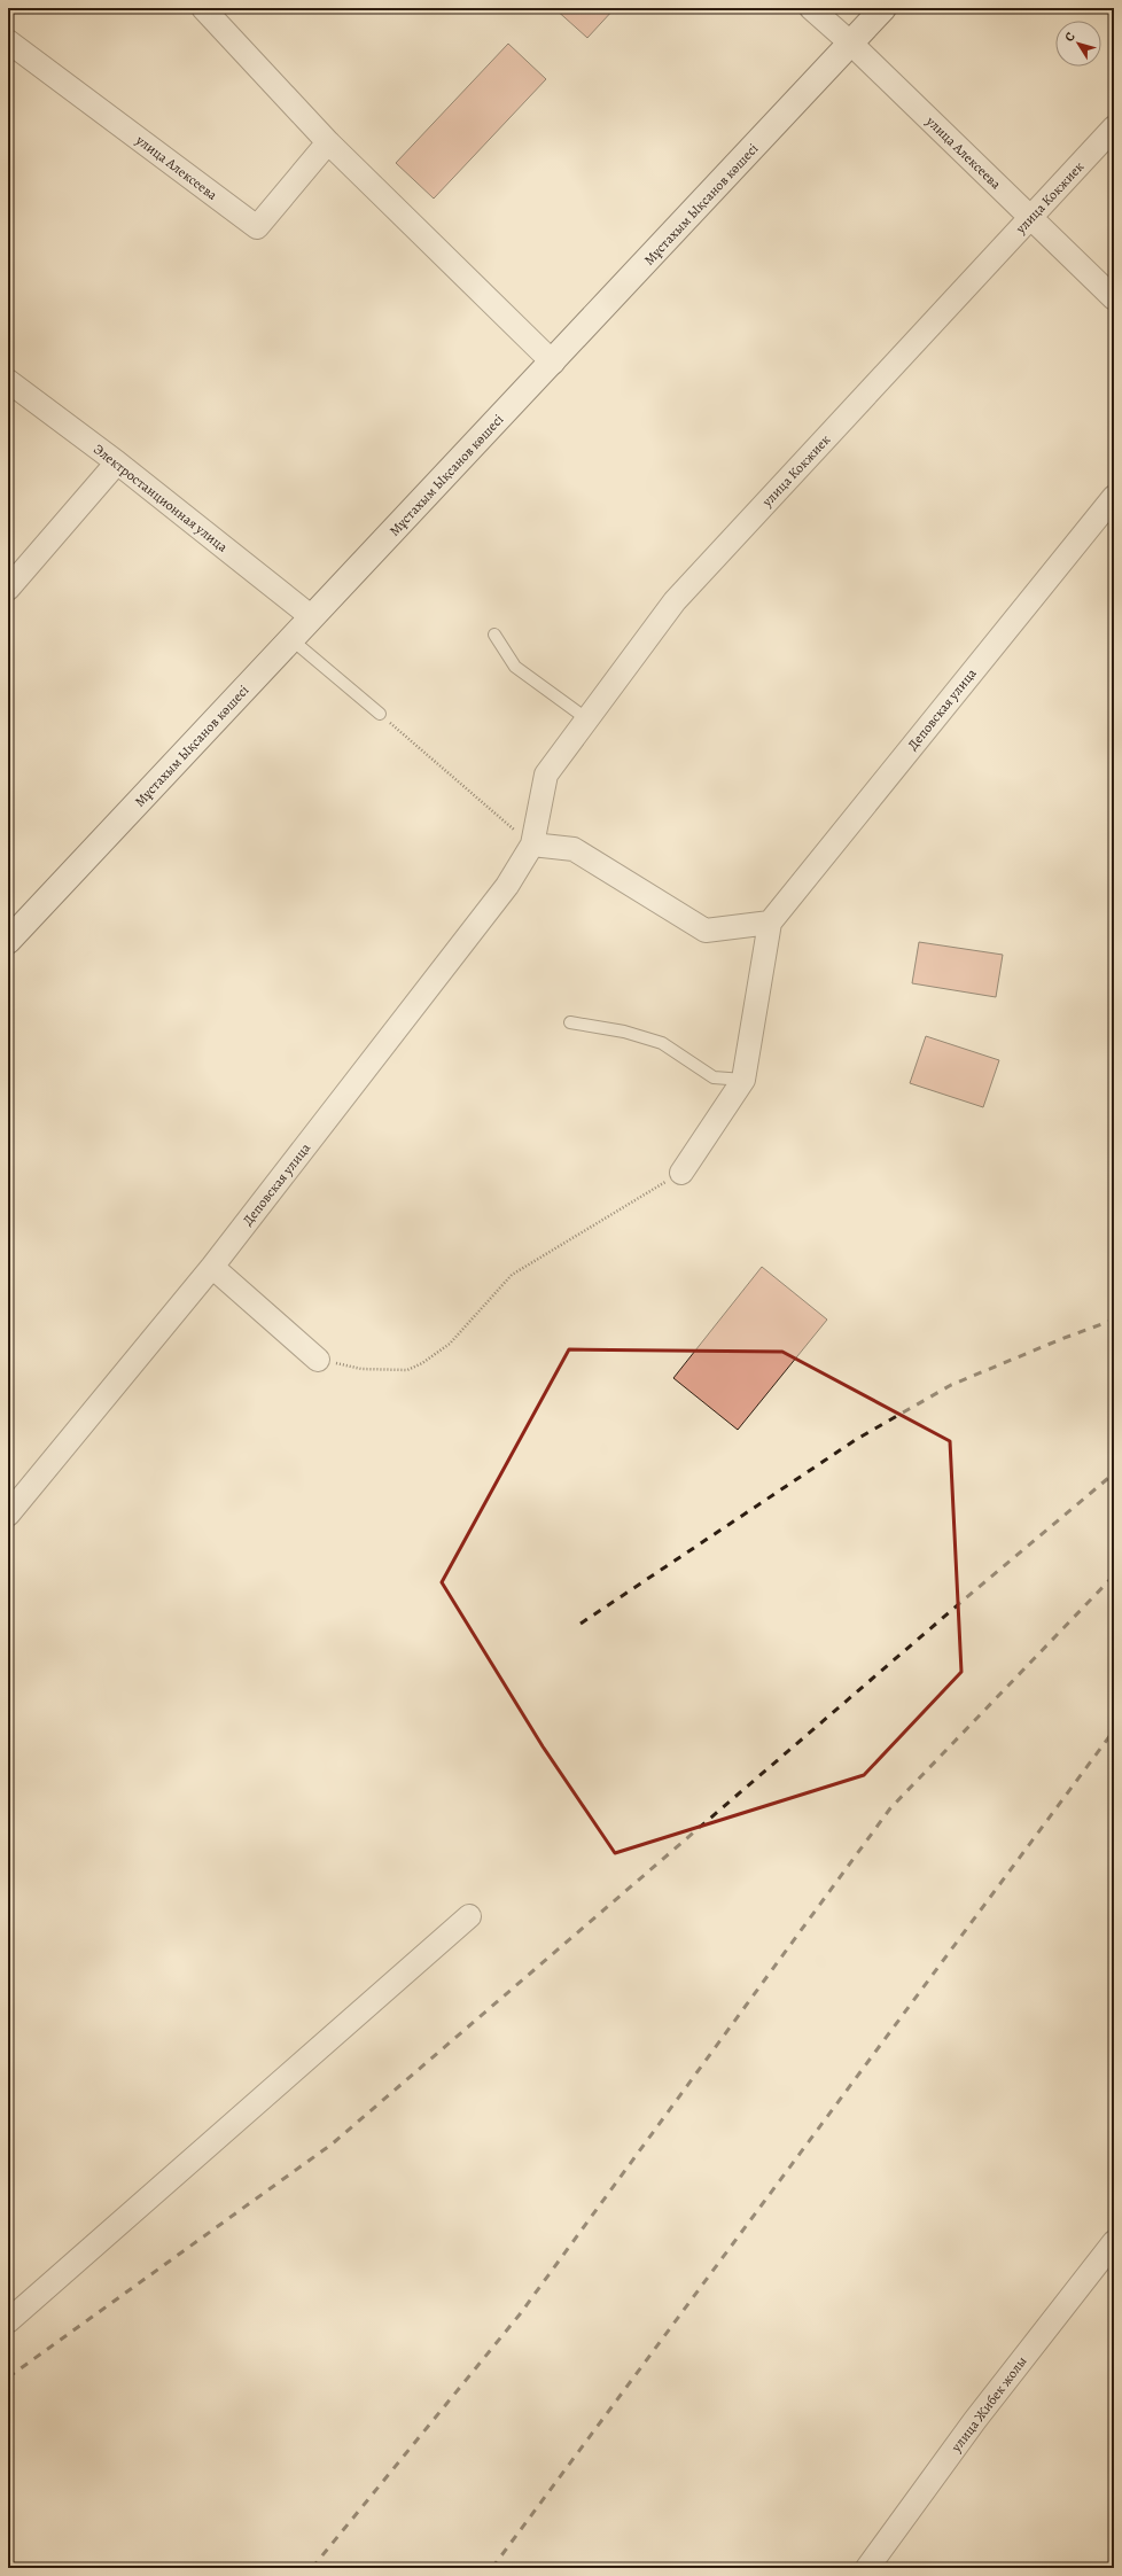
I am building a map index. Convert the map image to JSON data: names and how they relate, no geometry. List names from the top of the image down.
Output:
{
  "streets": {
    "main road": ["Мұстахым Ықсанов көшесі"],
    "street": [
      "улица Алексеева",
      "улица Кокжиек",
      "Электростанционная улица",
      "Деповская улица",
      "улица Жибек жолы"
    ]
  },
  "crossings": [
    ["улица Алексеева", "улица Кокжиек"],
    ["улица Алексеева", "Мұстахым Ықсанов көшесі"],
    ["улица Кокжиек", "Деповская улица"],
    ["Мұстахым Ықсанов көшесі", "Электростанционная улица"]
  ],
  "north": "top left"
}
